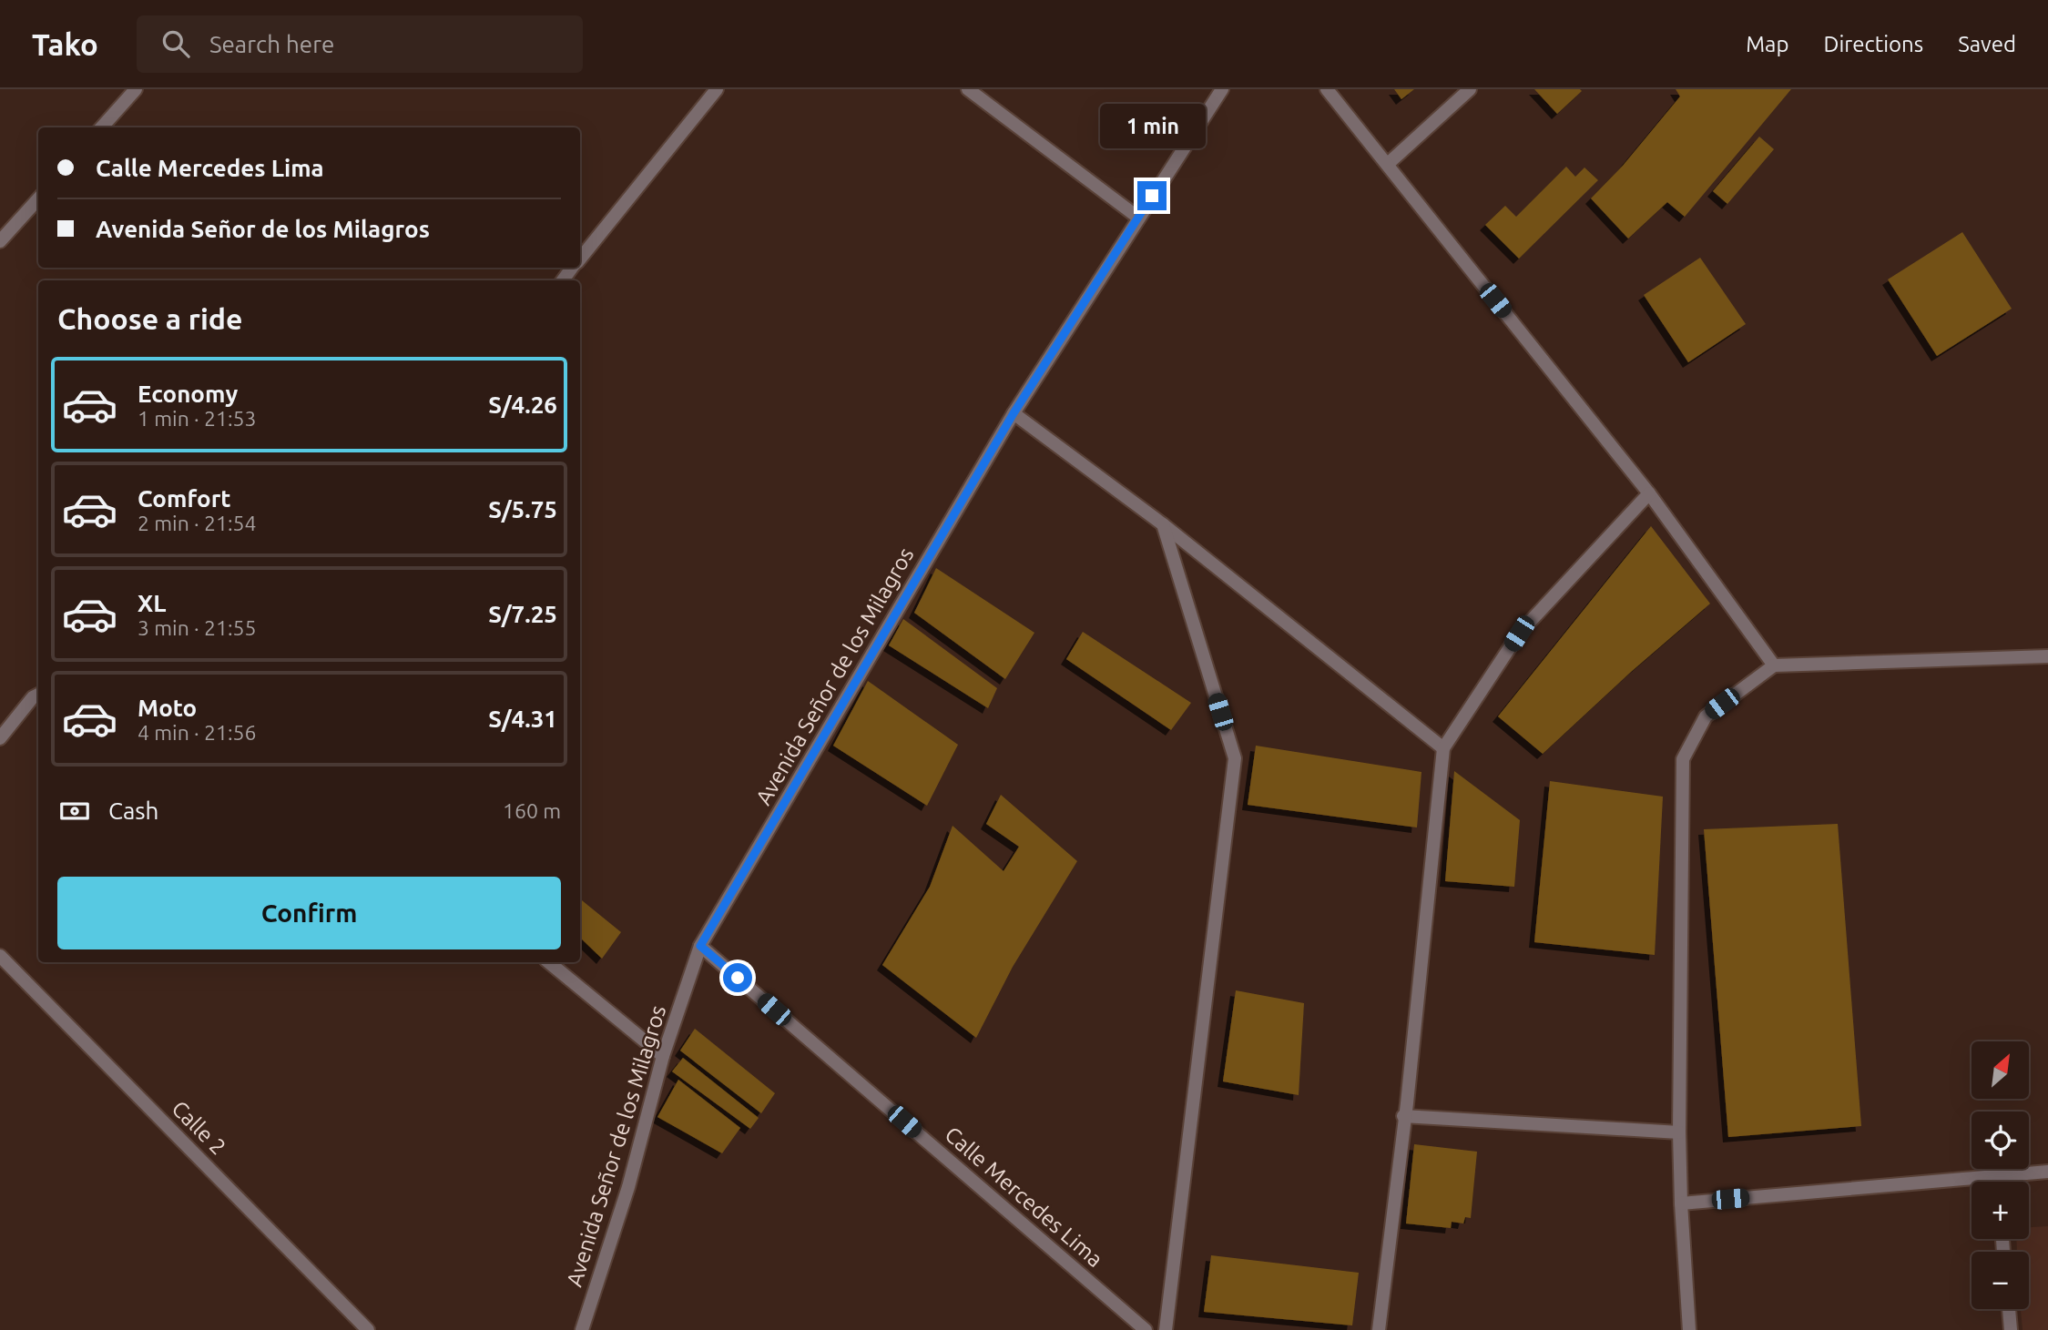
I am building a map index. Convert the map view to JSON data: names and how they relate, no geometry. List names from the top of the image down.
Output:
{
  "streets": {
    "street": ["Avenida Señor de los Milagros", "Calle 2", "Calle Mercedes Lima"]
  },
  "crossings": [
    ["Avenida Señor de los Milagros", "Calle Mercedes Lima"]
  ],
  "north": "top right",
  "page": {
    "header": "Tako",
    "search": "Search here",
    "nav": ["Map", "Directions", "Saved"],
    "bubble": "1 min",
    "banner": ["Calle Mercedes Lima", "Avenida Señor de los Milagros"],
    "heading": "Choose a ride",
    "list": [
      {
        "name": "Economy",
        "note": "1 min · 21:53",
        "value": "S/4.26"
      },
      {
        "name": "Comfort",
        "note": "2 min · 21:54",
        "value": "S/5.75"
      },
      {
        "name": "XL",
        "note": "3 min · 21:55",
        "value": "S/7.25"
      },
      {
        "name": "Moto",
        "note": "4 min · 21:56",
        "value": "S/4.31"
      }
    ],
    "pay": ["Cash", "160 m"],
    "buttons": "Confirm",
    "map_buttons": ["+", "−"]
  }
}
